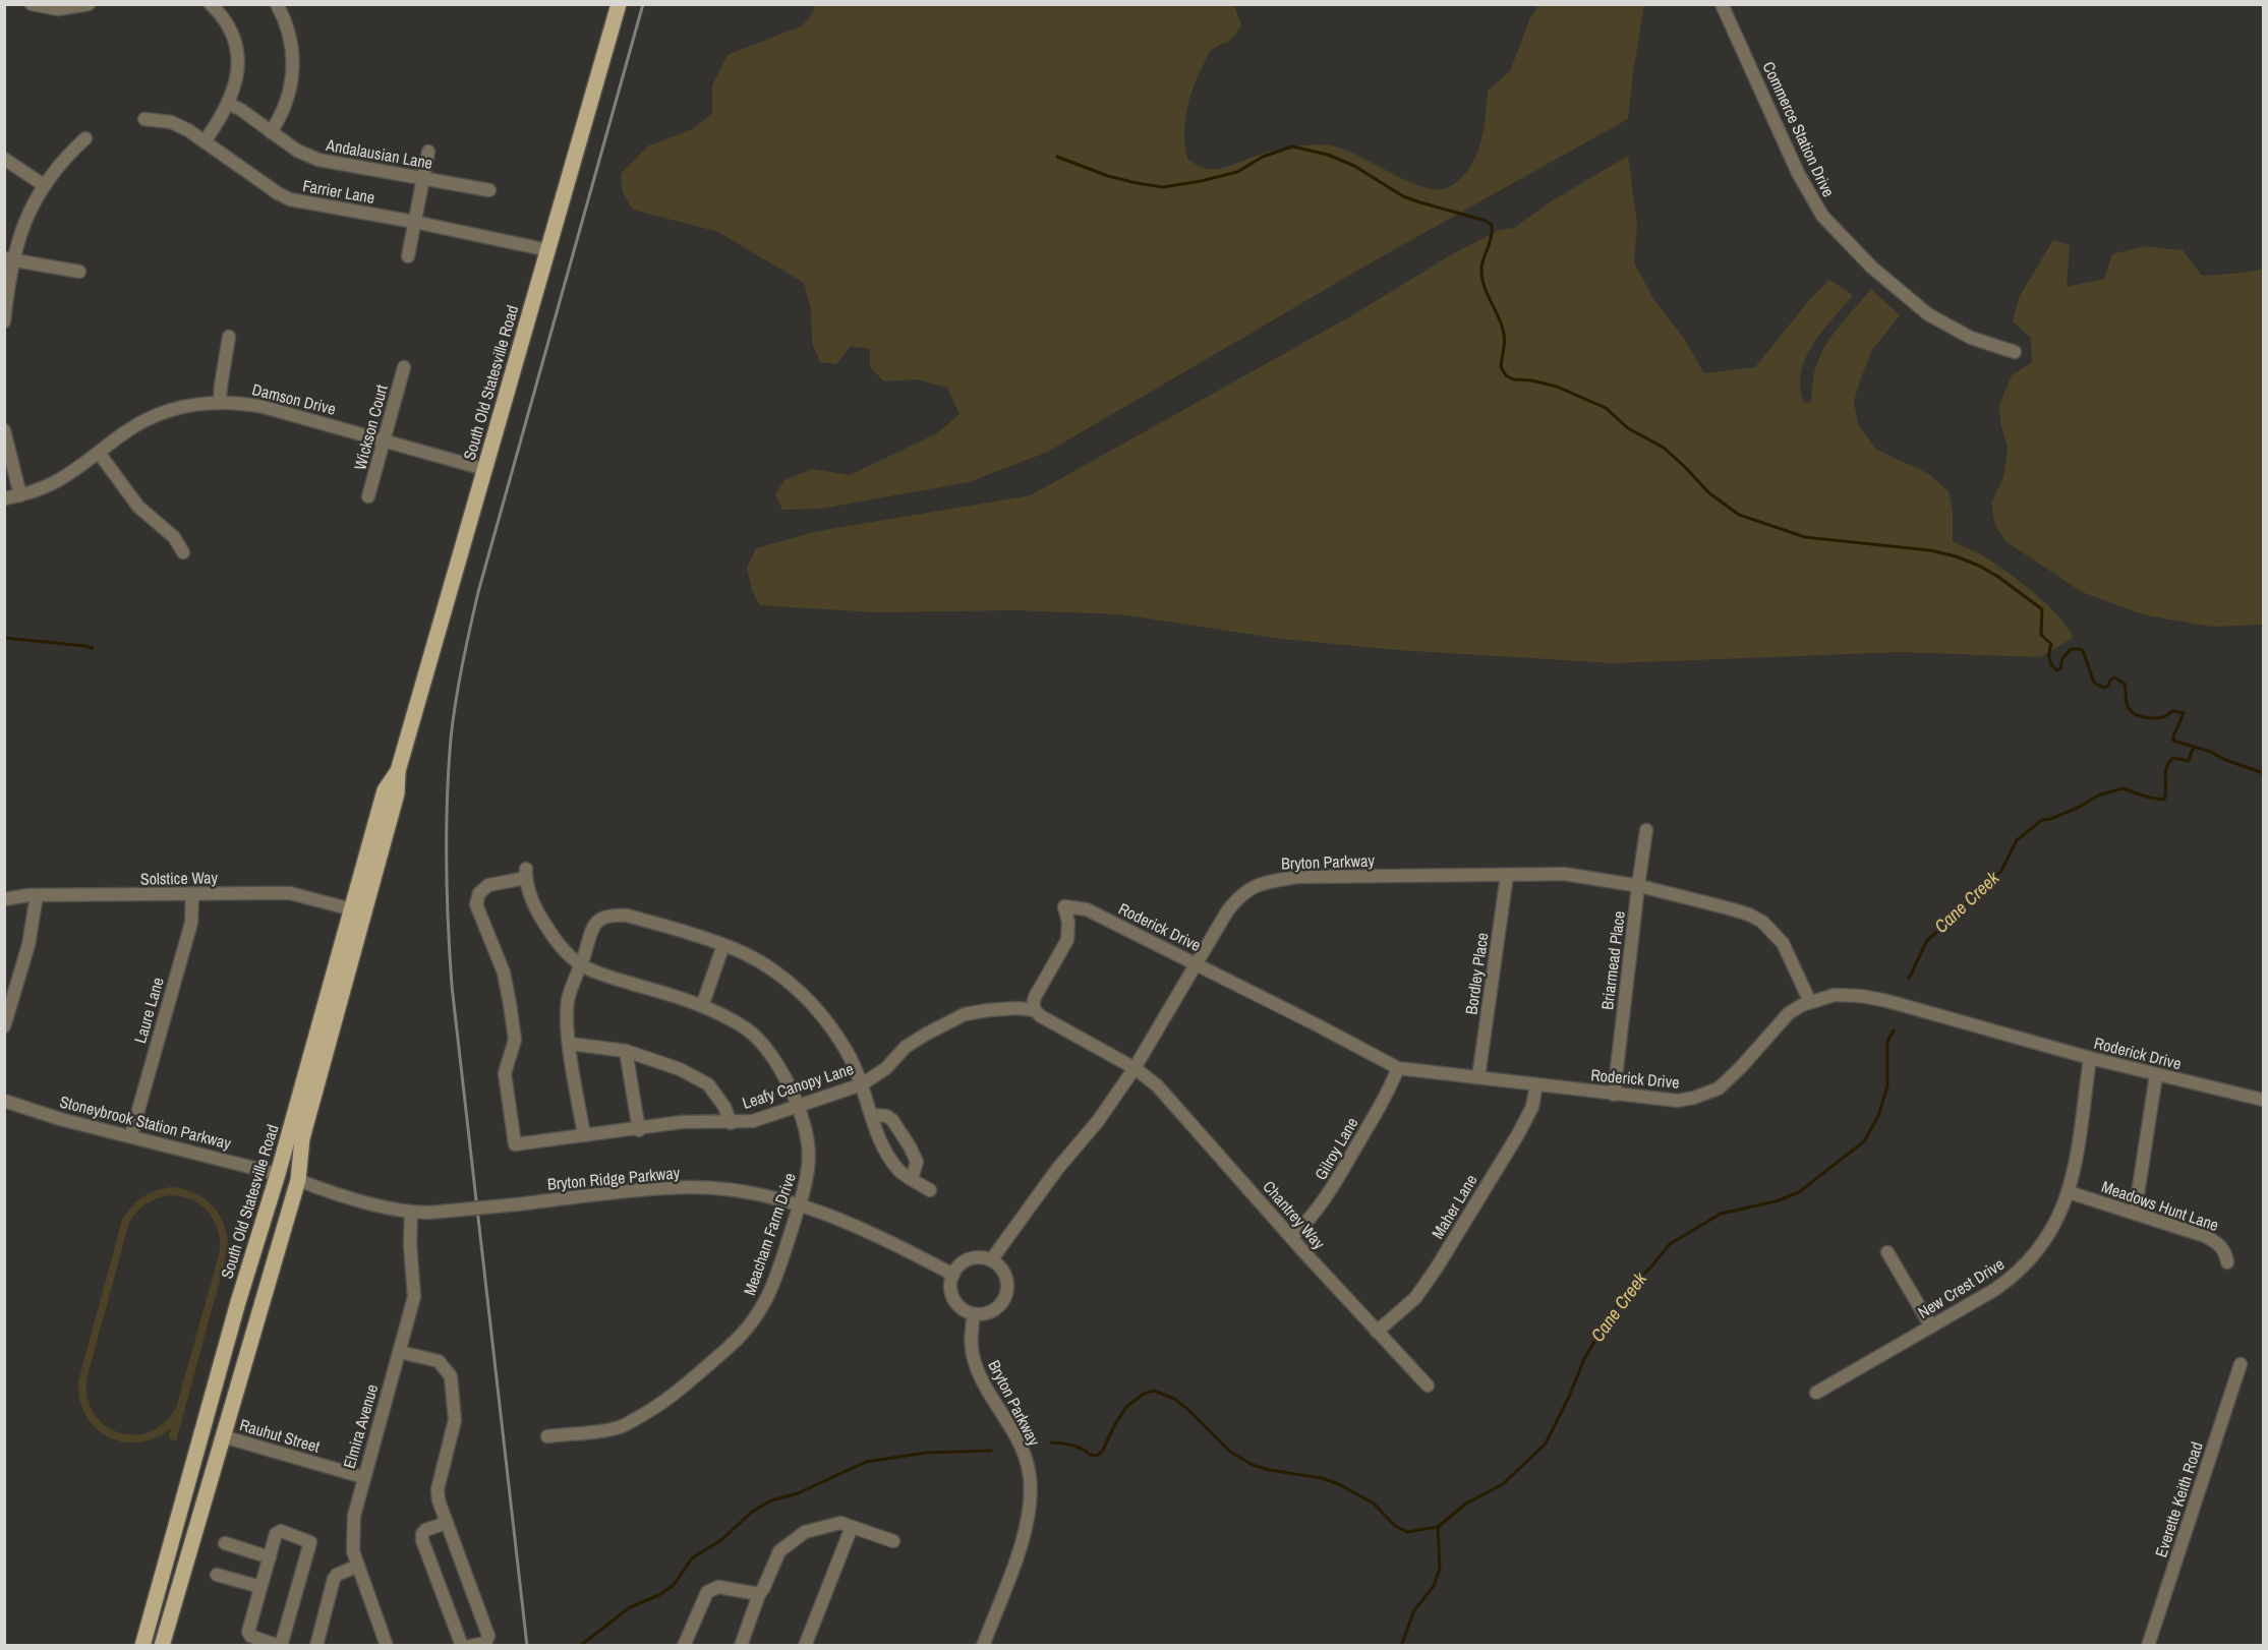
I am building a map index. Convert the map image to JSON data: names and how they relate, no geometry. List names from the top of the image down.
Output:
{
  "streets": {
    "main road": ["South Old Statesville Road"],
    "street": [
      "Commerce Station Drive",
      "Andalausian Lane",
      "Farrier Lane",
      "Damson Drive",
      "Wickson Court",
      "Bryton Parkway",
      "Solstice Way",
      "Roderick Drive",
      "Briarmead Place",
      "Bordley Place",
      "Laure Lane",
      "Leafy Canopy Lane",
      "Stoneybrook Station Parkway",
      "Gilroy Lane",
      "Bryton Ridge Parkway",
      "Meadows Hunt Lane",
      "Maher Lane",
      "Chantrey Way",
      "Meacham Farm Drive",
      "New Crest Drive",
      "Elmira Avenue",
      "Rauhut Street",
      "Everette Keith Road"
    ]
  },
  "crossings": [
    ["Farrier Lane", "South Old Statesville Road"],
    ["South Old Statesville Road", "Damson Drive"],
    ["South Old Statesville Road", "Solstice Way"],
    ["South Old Statesville Road", "Stoneybrook Station Parkway"],
    ["South Old Statesville Road", "Bryton Ridge Parkway"],
    ["South Old Statesville Road", "Rauhut Street"],
    ["Damson Drive", "Wickson Court"],
    ["Bryton Parkway", "Roderick Drive"],
    ["Bryton Parkway", "Briarmead Place"],
    ["Bryton Parkway", "Bordley Place"],
    ["Bryton Parkway", "Bryton Ridge Parkway"],
    ["Bryton Parkway", "Chantrey Way"],
    ["Solstice Way", "Laure Lane"],
    ["Roderick Drive", "Briarmead Place"],
    ["Roderick Drive", "Bordley Place"],
    ["Roderick Drive", "Leafy Canopy Lane"],
    ["Roderick Drive", "Gilroy Lane"],
    ["Roderick Drive", "Maher Lane"],
    ["Roderick Drive", "Chantrey Way"],
    ["Roderick Drive", "New Crest Drive"],
    ["Laure Lane", "Stoneybrook Station Parkway"],
    ["Leafy Canopy Lane", "Chantrey Way"],
    ["Leafy Canopy Lane", "Meacham Farm Drive"],
    ["Gilroy Lane", "Chantrey Way"],
    ["Bryton Ridge Parkway", "Meacham Farm Drive"],
    ["Bryton Ridge Parkway", "Elmira Avenue"],
    ["Meadows Hunt Lane", "New Crest Drive"],
    ["Maher Lane", "Chantrey Way"],
    ["Elmira Avenue", "Rauhut Street"]
  ],
  "water": ["Cane Creek"]
}
